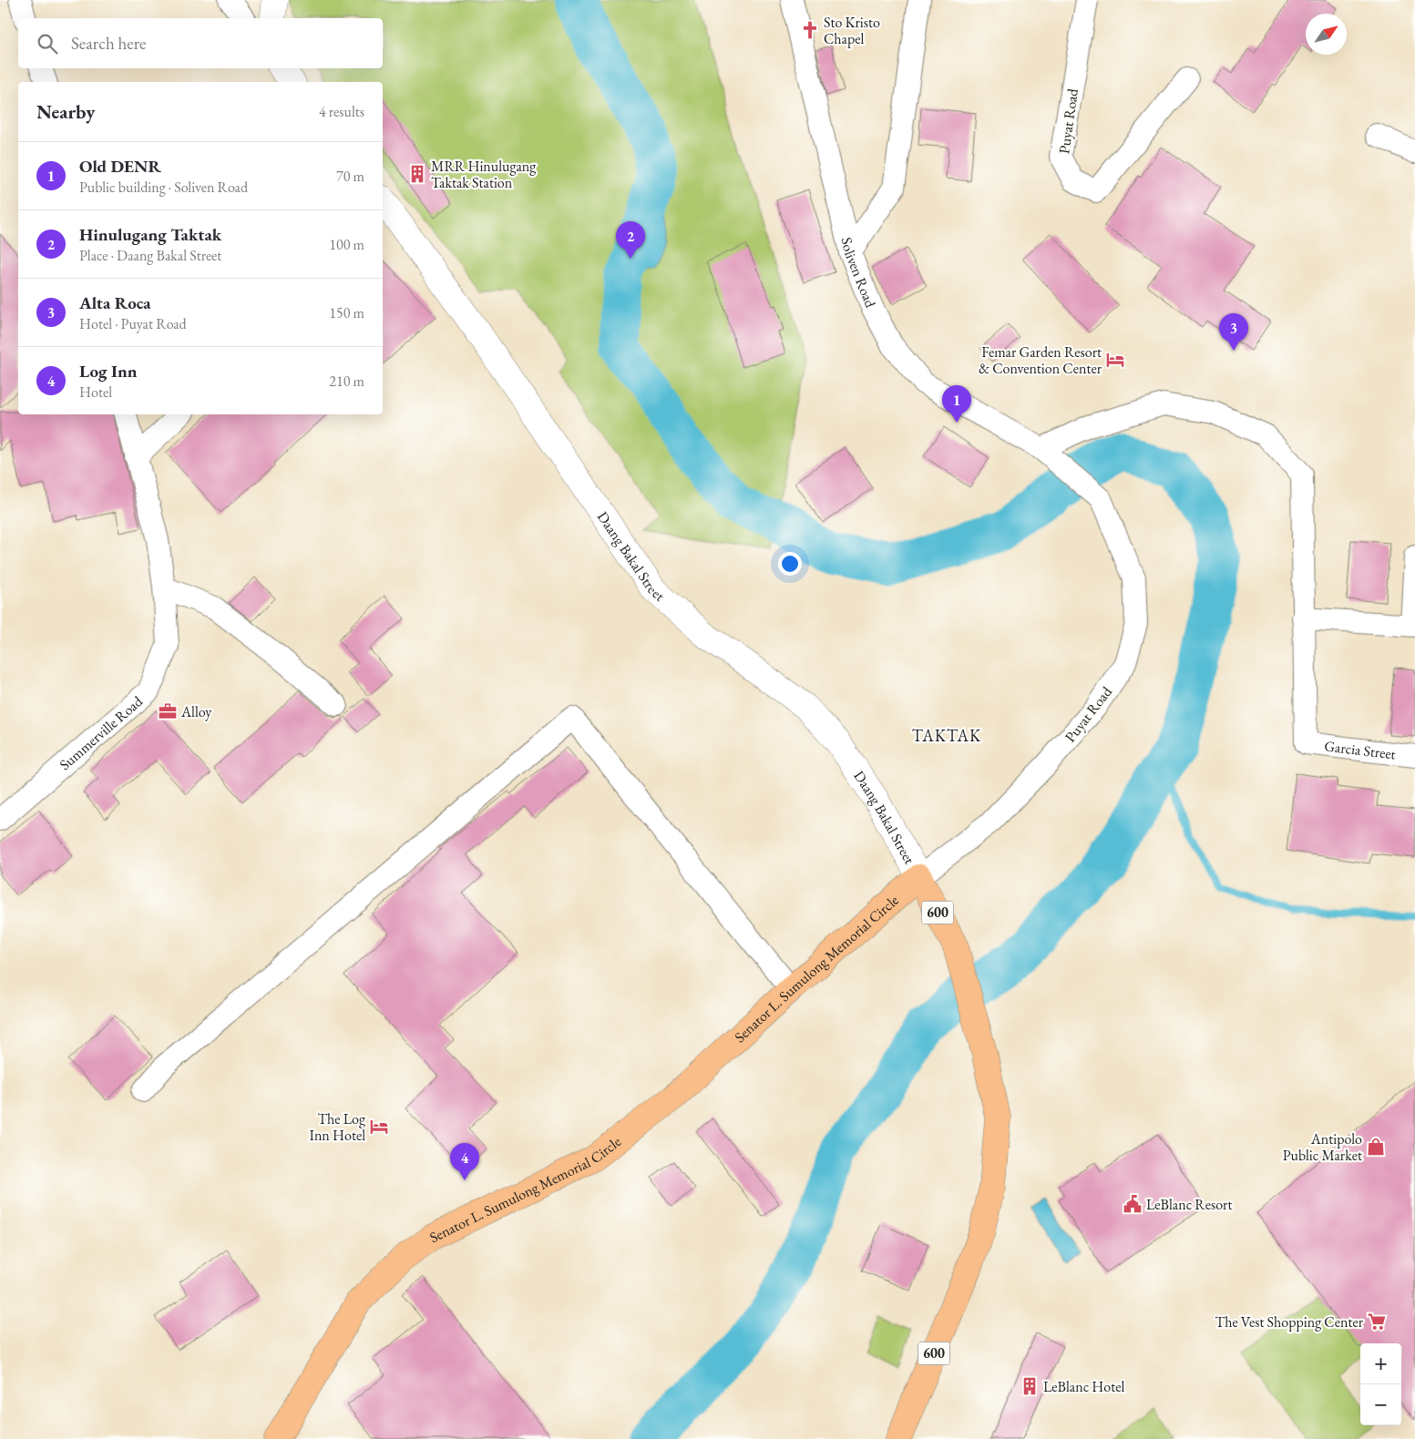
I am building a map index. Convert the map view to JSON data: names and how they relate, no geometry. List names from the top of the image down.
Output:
{
  "streets": {
    "main road": ["600", "Senator L. Sumulong Memorial Circle"],
    "street": [
      "Puyat Road",
      "Soliven Road",
      "Daang Bakal Street",
      "Summerville Road",
      "Garcia Street"
    ]
  },
  "crossings": [
    ["Puyat Road", "Soliven Road"],
    ["Puyat Road", "Daang Bakal Street"],
    ["Puyat Road", "600"],
    ["Puyat Road", "Senator L. Sumulong Memorial Circle"],
    ["Daang Bakal Street", "600"],
    ["Daang Bakal Street", "Senator L. Sumulong Memorial Circle"],
    ["600", "Senator L. Sumulong Memorial Circle"]
  ],
  "districts": ["TAKTAK"],
  "places": {
    "church": ["Sto Kristo Chapel"],
    "building": ["MRR Hinulugang Taktak Station", "LeBlanc Hotel"],
    "hotel": ["Femar Garden Resort & Convention Center", "The Log Inn Hotel"],
    "office": ["Alloy"],
    "shop": ["Antipolo Public Market"],
    "public building": ["LeBlanc Resort"],
    "supermarket": ["The Vest Shopping Center"]
  },
  "north": "top right",
  "page": {
    "search": "Search here",
    "heading": ["Nearby", "4 results"],
    "list": [
      {
        "mark": "1",
        "name": "Old DENR",
        "note": "Public building · Soliven Road",
        "value": "70 m"
      },
      {
        "mark": "2",
        "name": "Hinulugang Taktak",
        "note": "Place · Daang Bakal Street",
        "value": "100 m"
      },
      {
        "mark": "3",
        "name": "Alta Roca",
        "note": "Hotel · Puyat Road",
        "value": "150 m"
      },
      {
        "mark": "4",
        "name": "Log Inn",
        "note": "Hotel",
        "value": "210 m"
      }
    ],
    "pins": [
      "2",
      "3",
      "1",
      "4"
    ],
    "map_buttons": ["+", "−"]
  }
}
